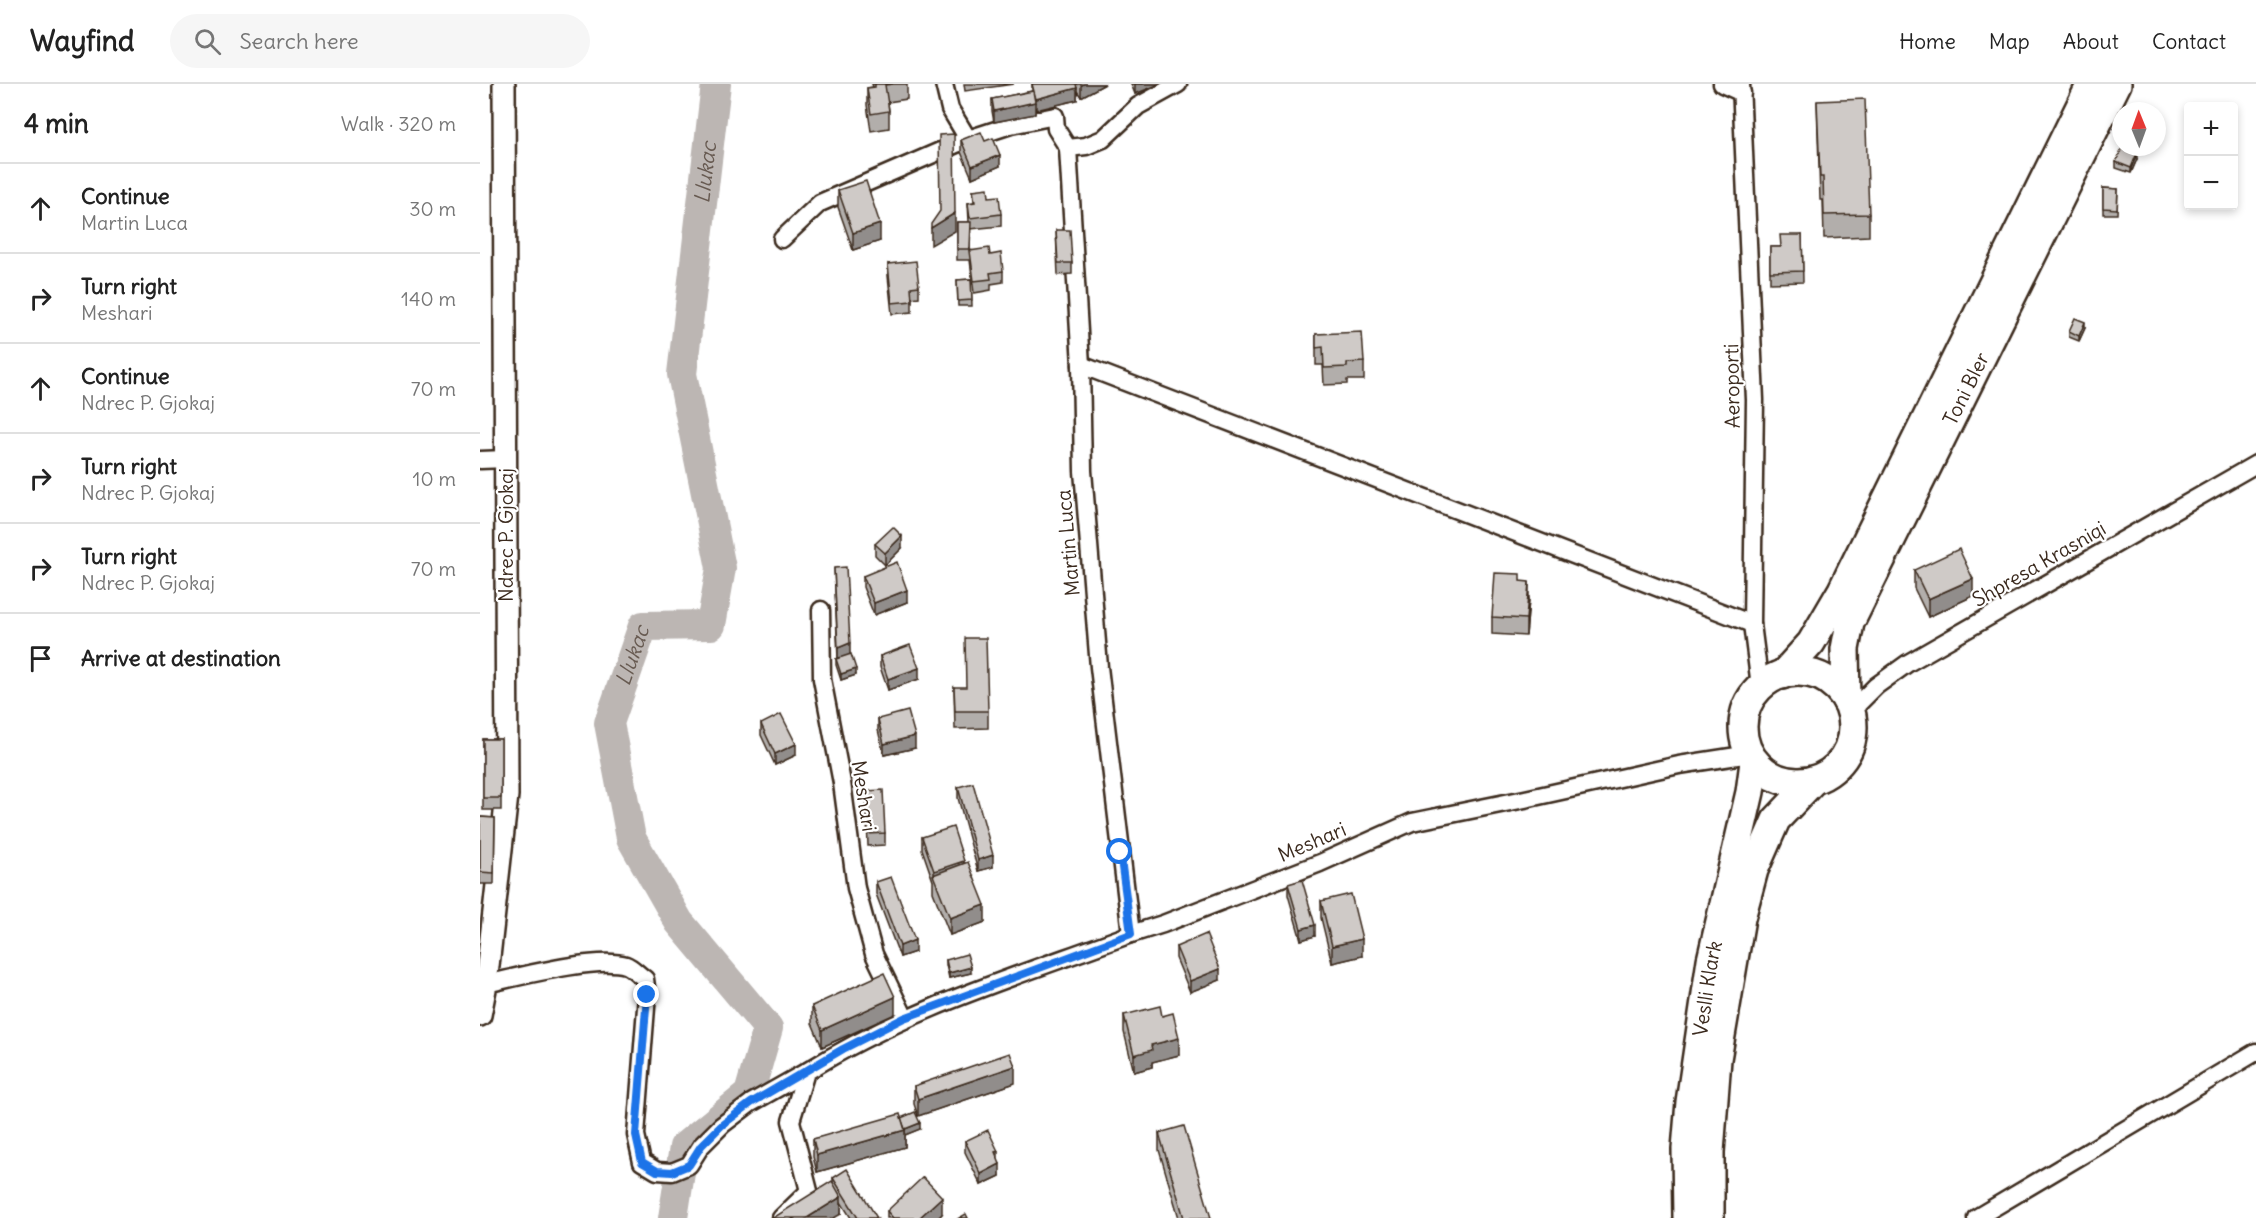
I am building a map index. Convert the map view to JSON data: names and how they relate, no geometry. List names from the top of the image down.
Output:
{
  "streets": {
    "main road": ["Toni Bler", "Veslli Klark"],
    "street": [
      "Aeroporti",
      "Ndrec P. Gjokaj",
      "Martin Luca",
      "Shpresa Krasniqi",
      "Meshari"
    ]
  },
  "crossings": [
    ["Aeroporti", "Toni Bler"],
    ["Aeroporti", "Shpresa Krasniqi"],
    ["Aeroporti", "Meshari"],
    ["Aeroporti", "Veslli Klark"],
    ["Toni Bler", "Shpresa Krasniqi"],
    ["Toni Bler", "Meshari"],
    ["Toni Bler", "Veslli Klark"],
    ["Ndrec P. Gjokaj", "Meshari"],
    ["Martin Luca", "Meshari"],
    ["Shpresa Krasniqi", "Meshari"],
    ["Shpresa Krasniqi", "Veslli Klark"],
    ["Meshari", "Veslli Klark"]
  ],
  "water": ["Llukac"],
  "north": "top",
  "page": {
    "header": "Wayfind",
    "search": "Search here",
    "nav": [
      "Home",
      "Map",
      "About",
      "Contact"
    ],
    "heading": ["4 min", "Walk · 320 m"],
    "map_buttons": ["+", "−"],
    "list": [
      ["Continue", "Martin Luca", "30 m"],
      ["Turn right", "Meshari", "140 m"],
      ["Continue", "Ndrec P. Gjokaj", "70 m"],
      ["Turn right", "Ndrec P. Gjokaj", "10 m"],
      ["Turn right", "Ndrec P. Gjokaj", "70 m"],
      "Arrive at destination"
    ]
  }
}
